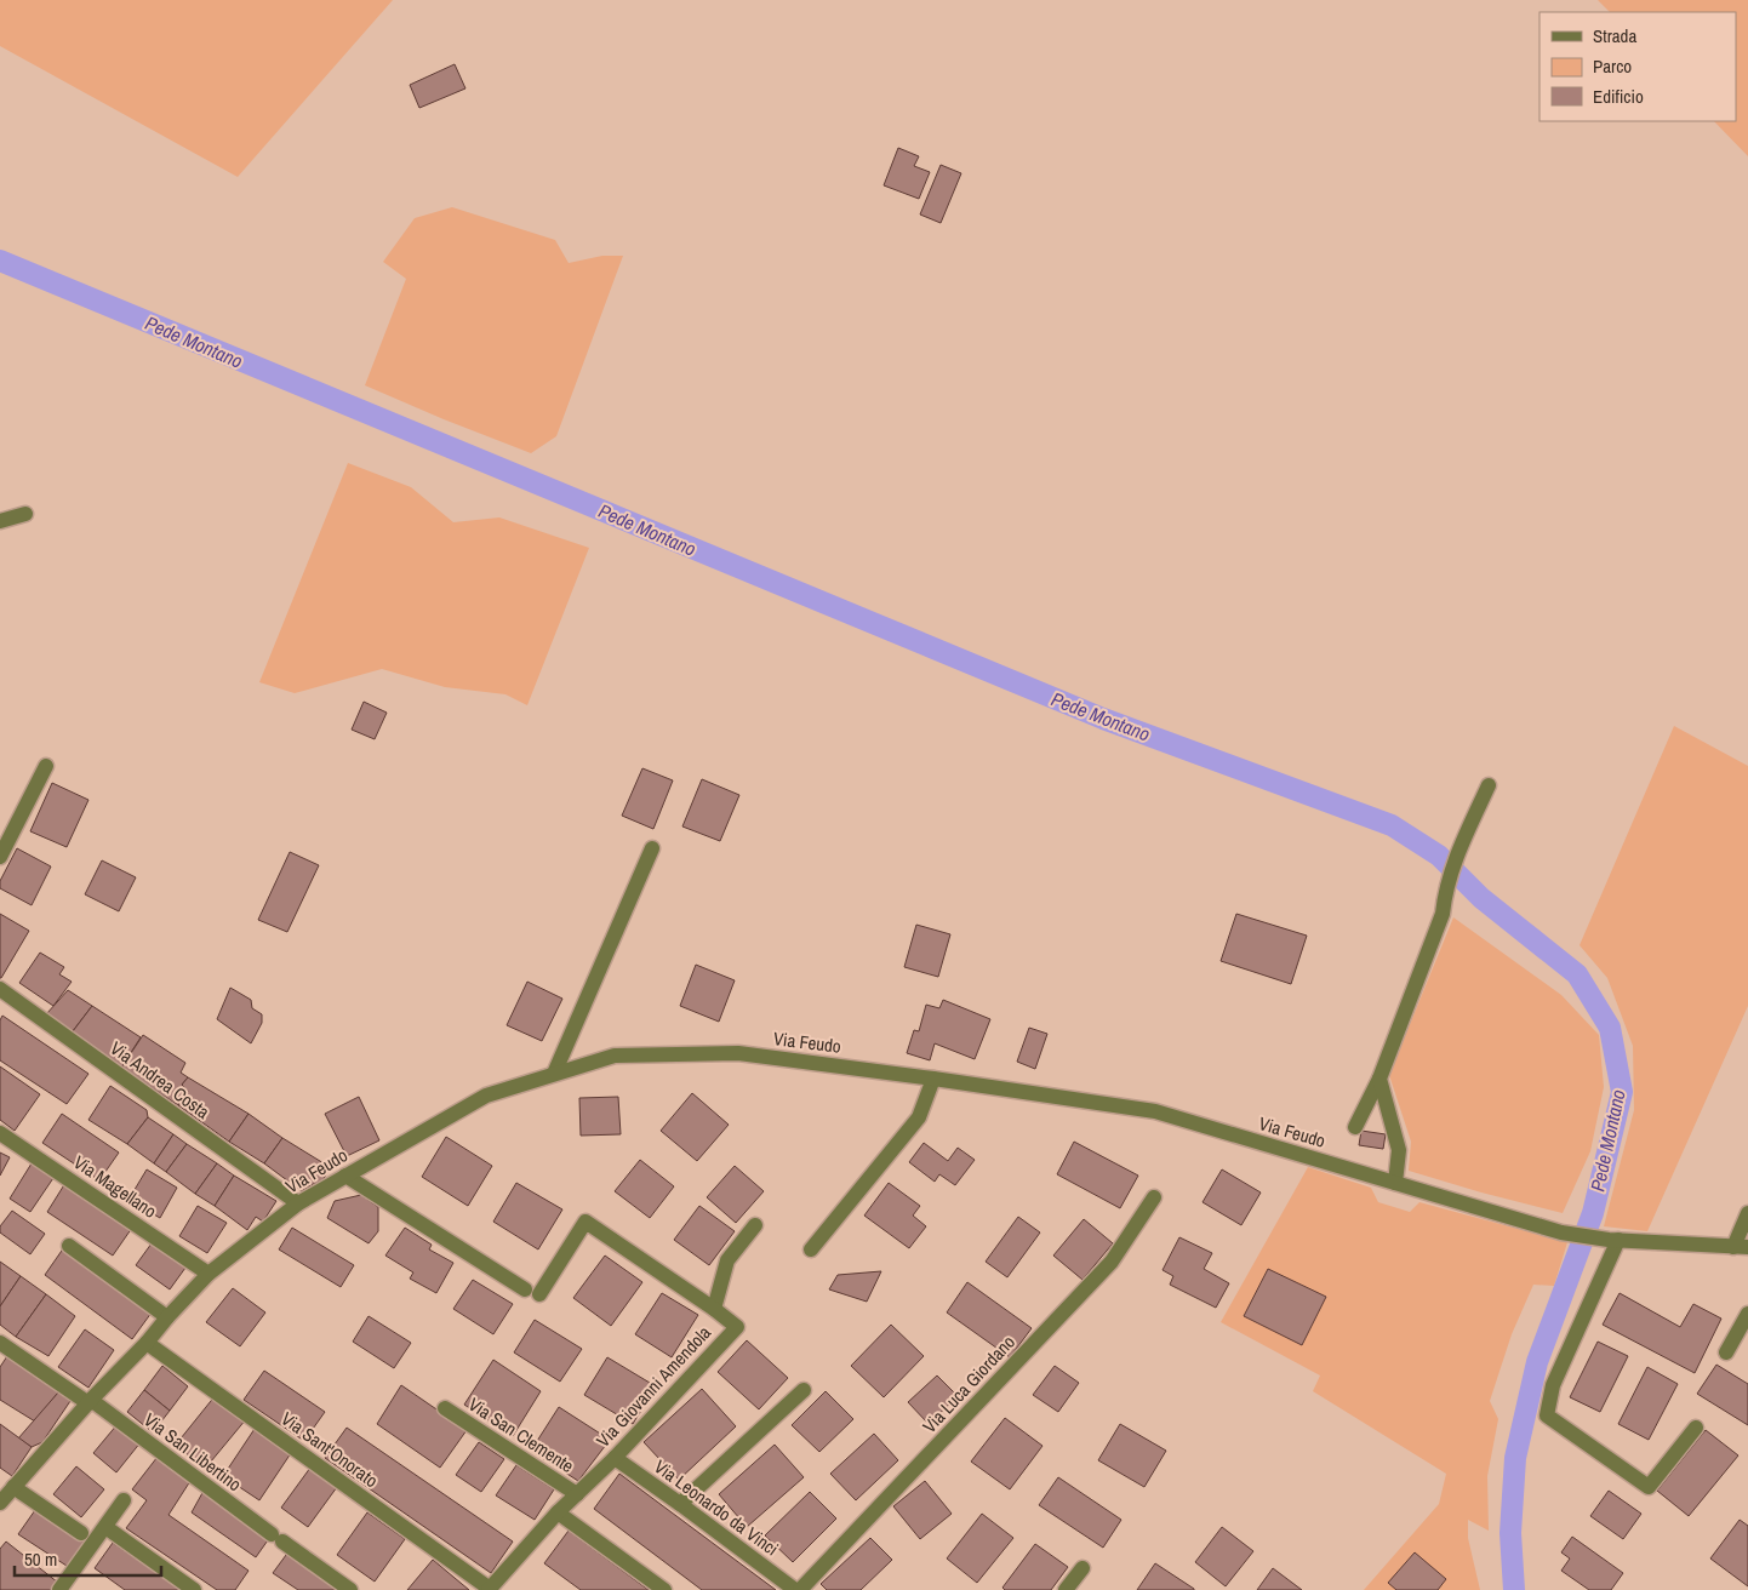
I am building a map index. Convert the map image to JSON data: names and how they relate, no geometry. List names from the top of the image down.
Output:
{
  "streets": {
    "street": [
      "Via Feudo",
      "Via Andrea Costa",
      "Via Magellano",
      "Via Luca Giordano",
      "Via Giovanni Amendola",
      "Via San Clemente",
      "Via Sant'Onorato",
      "Via San Libertino",
      "Via Leonardo da Vinci"
    ]
  },
  "crossings": [
    ["Via Feudo", "Via Andrea Costa"],
    ["Via Feudo", "Via Magellano"],
    ["Via Feudo", "Via Sant'Onorato"],
    ["Via Feudo", "Via San Libertino"],
    ["Via Giovanni Amendola", "Via San Clemente"],
    ["Via Giovanni Amendola", "Via Sant'Onorato"],
    ["Via Giovanni Amendola", "Via Leonardo da Vinci"]
  ],
  "water": ["Pede Montano"],
  "legend": ["Strada", "Parco", "Edificio"],
  "scale_bar": "50 m"
}
